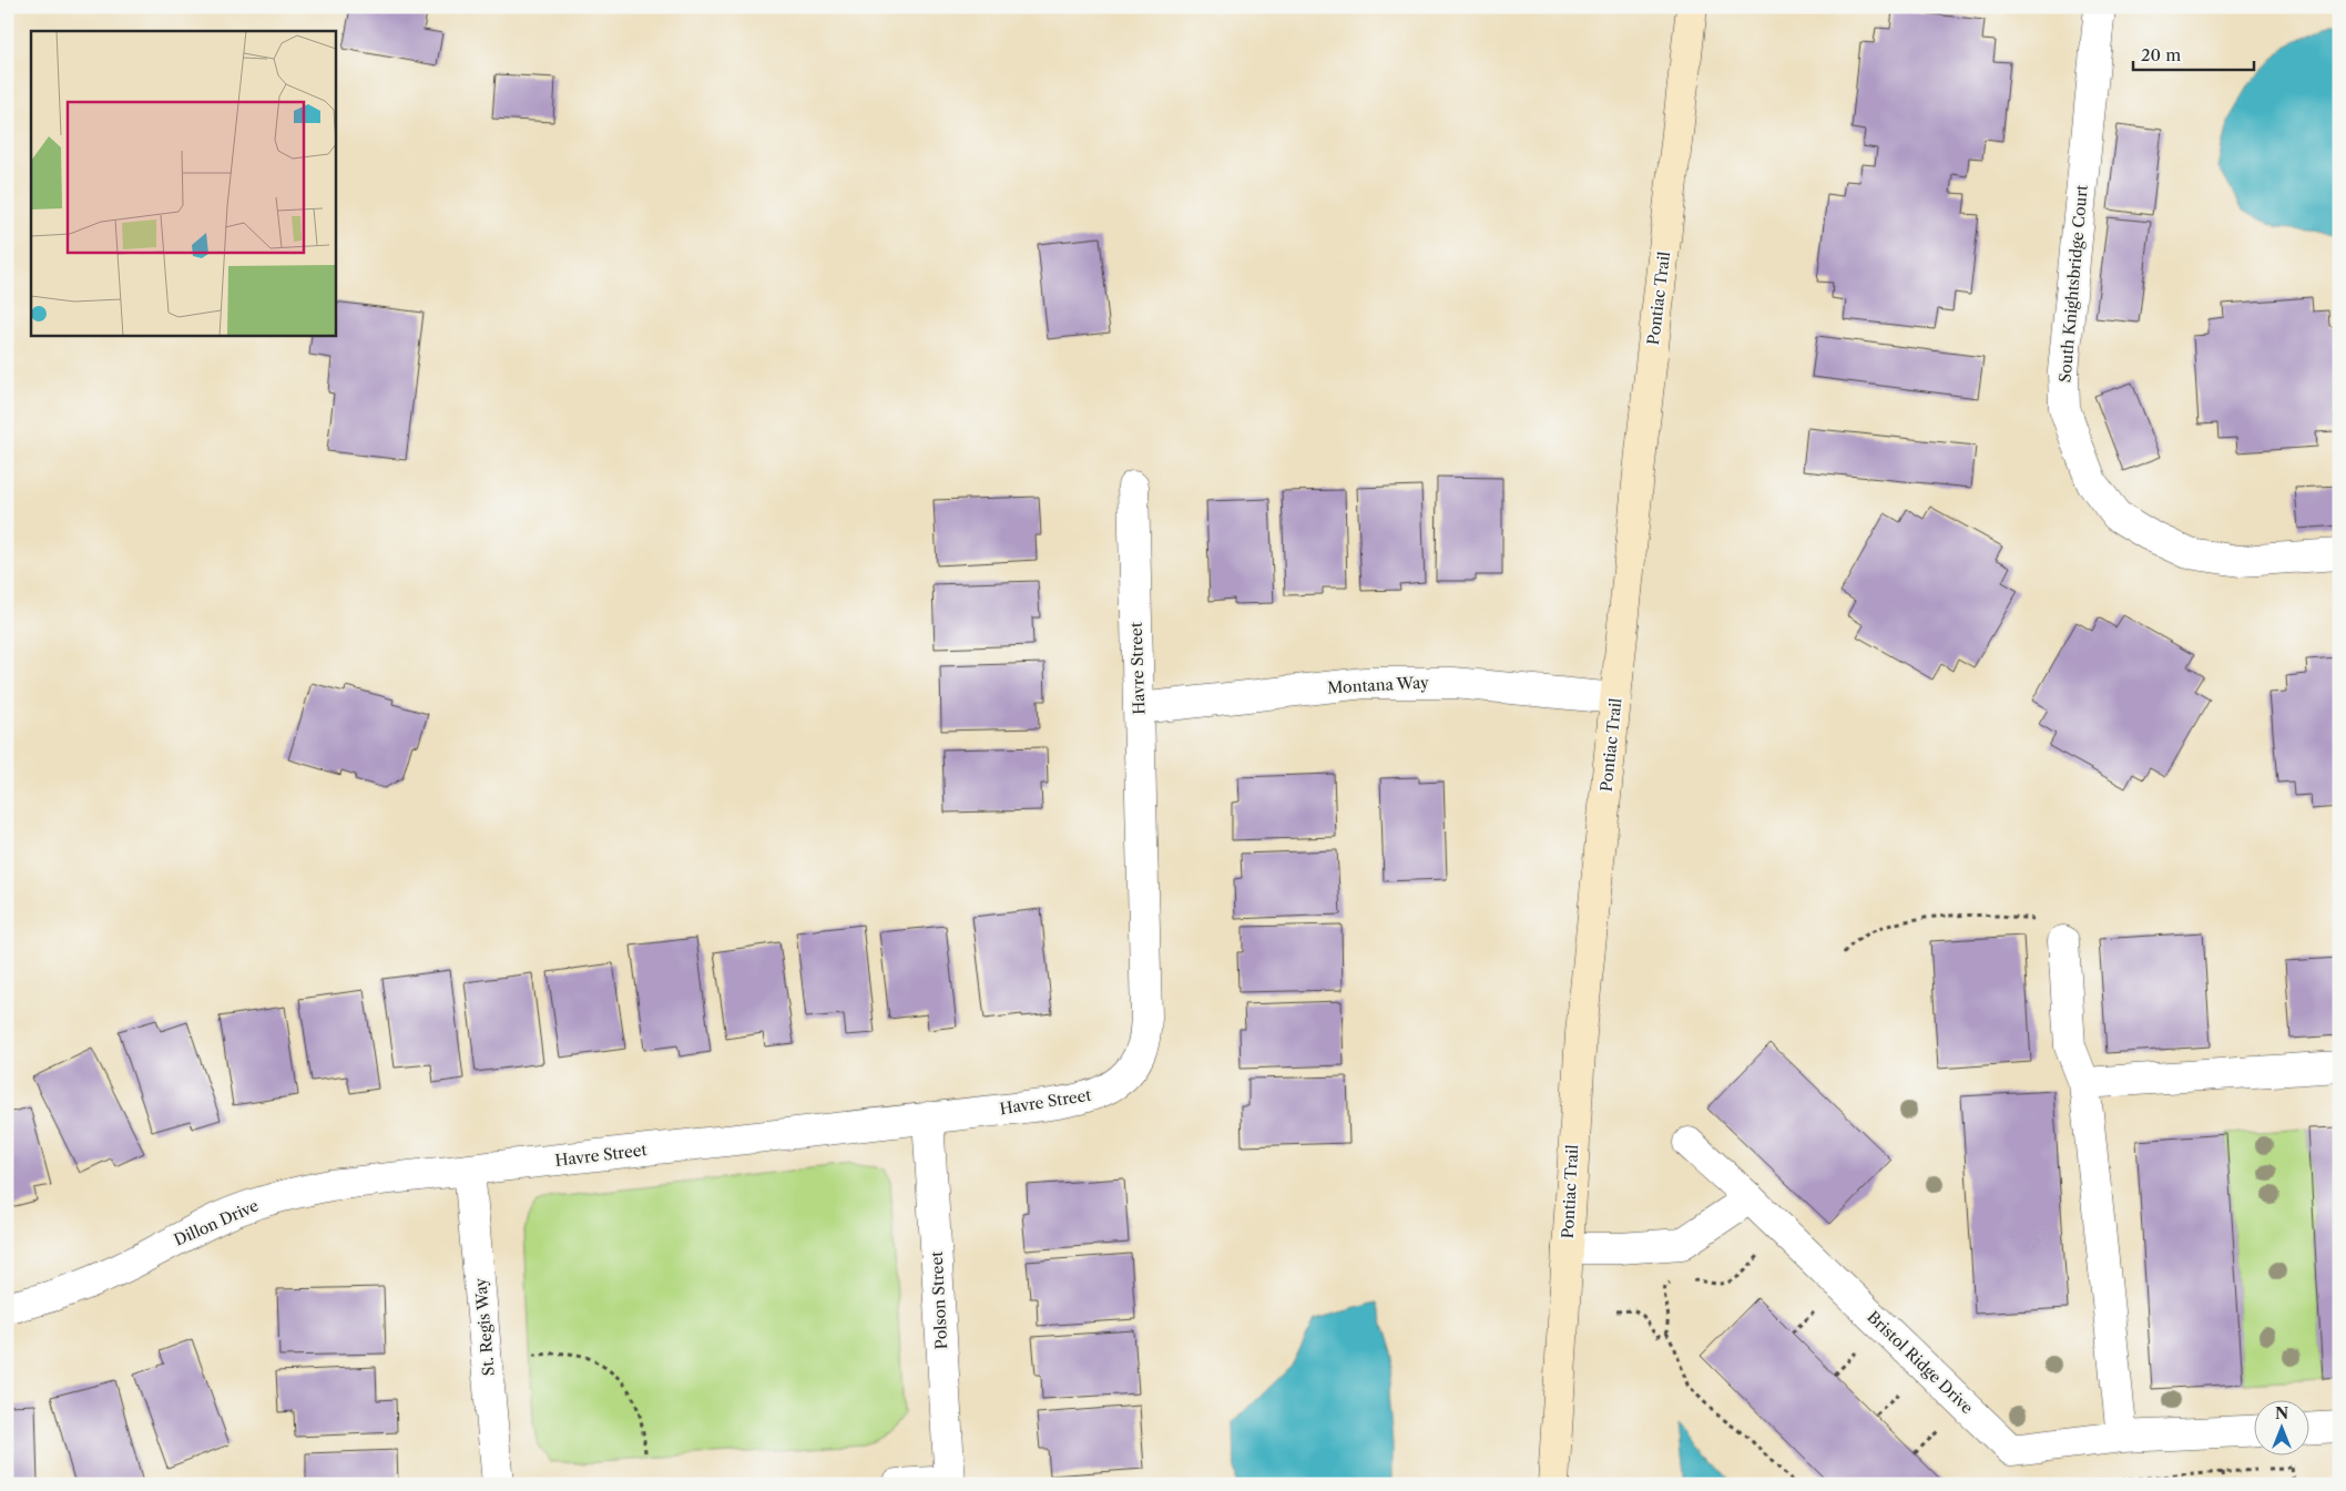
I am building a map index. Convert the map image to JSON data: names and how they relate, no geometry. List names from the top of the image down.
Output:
{
  "streets": {
    "main road": ["Pontiac Trail"],
    "street": [
      "South Knightsbridge Court",
      "Havre Street",
      "Montana Way",
      "Dillon Drive",
      "Polson Street",
      "St. Regis Way",
      "Bristol Ridge Drive"
    ]
  },
  "crossings": [
    ["Pontiac Trail", "Montana Way"],
    ["Havre Street", "Montana Way"],
    ["Havre Street", "Dillon Drive"],
    ["Havre Street", "Polson Street"],
    ["Havre Street", "St. Regis Way"],
    ["Dillon Drive", "St. Regis Way"]
  ],
  "scale_bar": "20 m",
  "north": "top"
}
